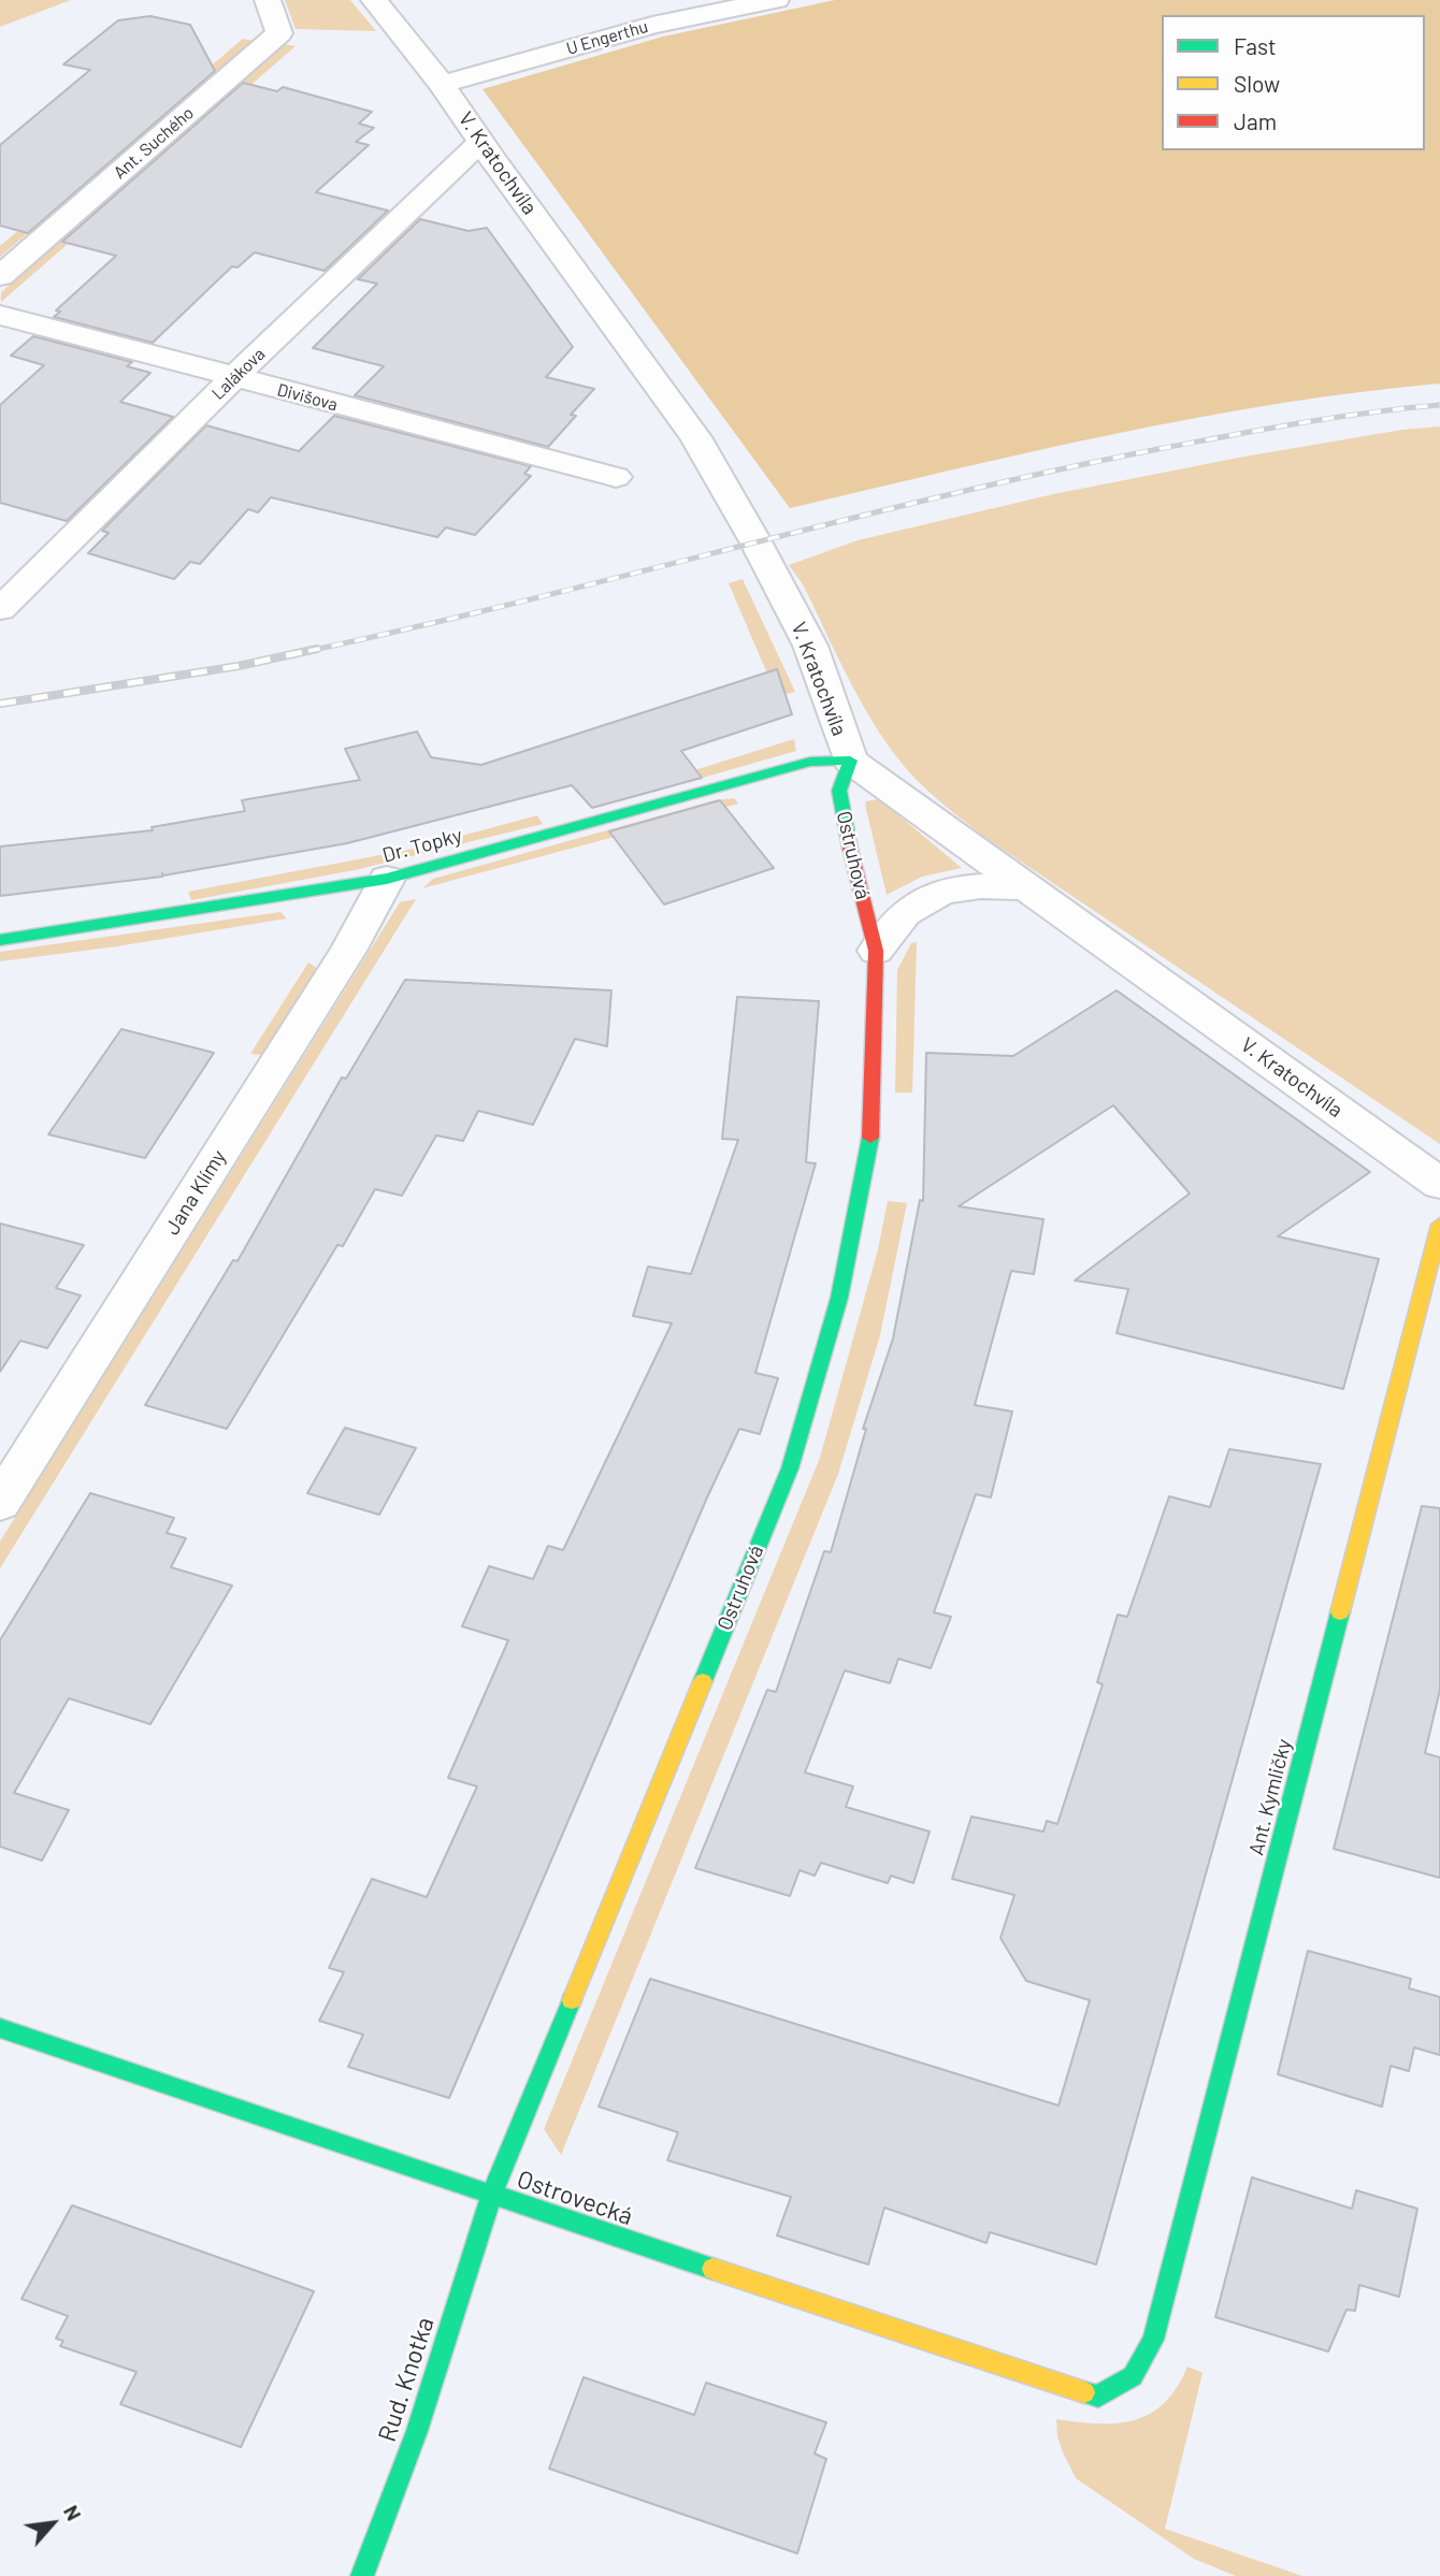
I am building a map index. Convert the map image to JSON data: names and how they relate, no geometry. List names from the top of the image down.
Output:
{
  "streets": {
    "street": [
      "U Engerthu",
      "Ant. Suchého",
      "V. Kratochvíla",
      "Lalákova",
      "Divišova",
      "Dr. Topky",
      "Ostruhová",
      "Jana Klímy",
      "Ant. Kymličky",
      "Ostrovecká",
      "Rud. Knotka"
    ]
  },
  "crossings": [
    ["U Engerthu", "V. Kratochvíla"],
    ["V. Kratochvíla", "Lalákova"],
    ["V. Kratochvíla", "Dr. Topky"],
    ["V. Kratochvíla", "Ostruhová"],
    ["Lalákova", "Divišova"],
    ["Dr. Topky", "Ostruhová"],
    ["Dr. Topky", "Jana Klímy"],
    ["Ostruhová", "Ostrovecká"],
    ["Ostruhová", "Rud. Knotka"],
    ["Ant. Kymličky", "Ostrovecká"],
    ["Ostrovecká", "Rud. Knotka"]
  ],
  "legend": ["Fast", "Slow", "Jam"],
  "north": "top right"
}
